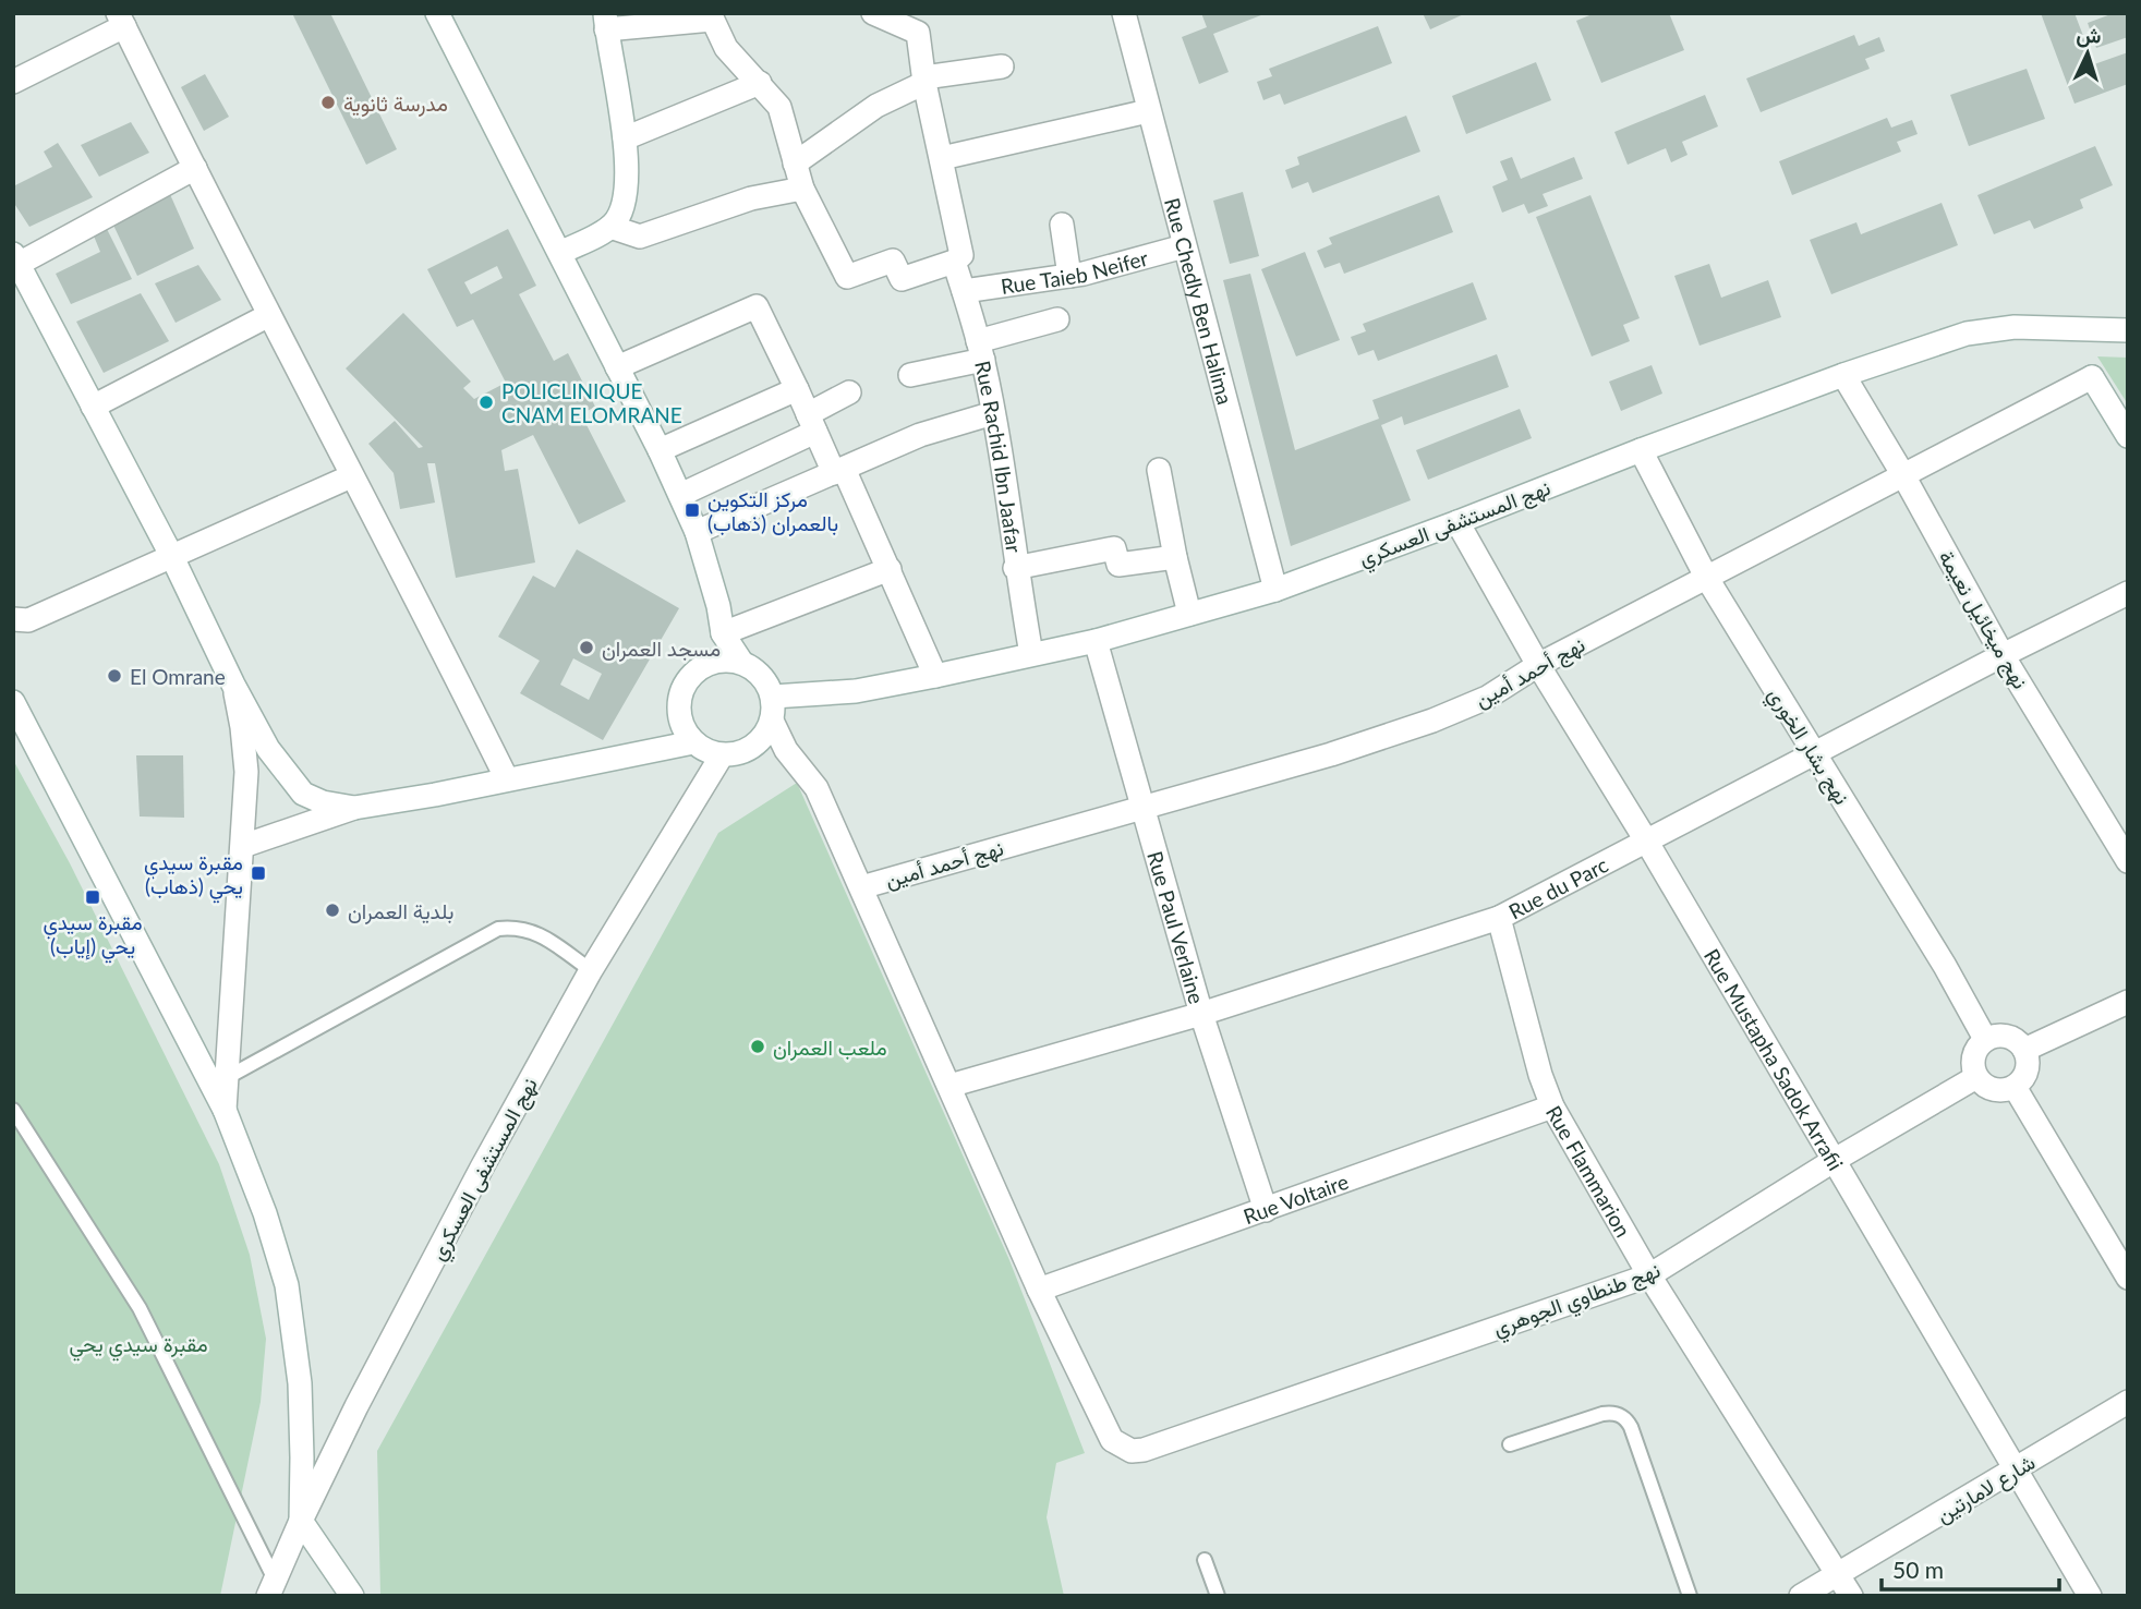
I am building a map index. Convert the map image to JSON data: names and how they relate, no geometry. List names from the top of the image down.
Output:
{
  "streets": {
    "street": [
      "Rue Taieb Neifer",
      "Rue Chedly Ben Halima",
      "Rue Rachid Ibn Jaafar",
      "نهج المستشفى العسكري",
      "نهج ميخائيل نعيمة",
      "نهج أحمد أمين",
      "نهج بشار الخوري",
      "Rue du Parc",
      "Rue Paul Verlaine",
      "Rue Mustapha Sadok Arrafii",
      "Rue Flammarion",
      "Rue Voltaire",
      "نهج طنطاوي الجوهري",
      "شارع لامارتين"
    ]
  },
  "crossings": [
    ["Rue Taieb Neifer", "Rue Chedly Ben Halima"],
    ["Rue Taieb Neifer", "Rue Rachid Ibn Jaafar"],
    ["Rue Chedly Ben Halima", "نهج المستشفى العسكري"],
    ["Rue Rachid Ibn Jaafar", "نهج المستشفى العسكري"],
    ["نهج المستشفى العسكري", "نهج ميخائيل نعيمة"],
    ["نهج المستشفى العسكري", "نهج بشار الخوري"],
    ["نهج المستشفى العسكري", "Rue Paul Verlaine"],
    ["نهج المستشفى العسكري", "Rue Mustapha Sadok Arrafii"],
    ["نهج ميخائيل نعيمة", "نهج أحمد أمين"],
    ["نهج ميخائيل نعيمة", "Rue du Parc"],
    ["نهج أحمد أمين", "نهج بشار الخوري"],
    ["نهج أحمد أمين", "Rue Paul Verlaine"],
    ["نهج أحمد أمين", "Rue Mustapha Sadok Arrafii"],
    ["نهج بشار الخوري", "Rue du Parc"],
    ["نهج بشار الخوري", "نهج طنطاوي الجوهري"],
    ["Rue du Parc", "Rue Paul Verlaine"],
    ["Rue du Parc", "Rue Mustapha Sadok Arrafii"],
    ["Rue du Parc", "Rue Flammarion"],
    ["Rue Paul Verlaine", "Rue Voltaire"],
    ["Rue Mustapha Sadok Arrafii", "نهج طنطاوي الجوهري"],
    ["Rue Mustapha Sadok Arrafii", "شارع لامارتين"],
    ["Rue Flammarion", "Rue Voltaire"],
    ["Rue Flammarion", "نهج طنطاوي الجوهري"],
    ["Rue Flammarion", "شارع لامارتين"],
    ["Rue Voltaire", "نهج طنطاوي الجوهري"]
  ],
  "parks": ["مقبرة سيدي يحي"],
  "places": {
    "other": [
      "مدرسة ثانوية",
      "POLICLINIQUE CNAM ELOMRANE",
      "مسجد العمران",
      "El Omrane",
      "بلدية العمران",
      "ملعب العمران"
    ],
    "transit": ["مركز التكوين بالعمران (ذهاب)", "مقبرة سيدي يحي (ذهاب)", "مقبرة سيدي يحي (إياب)"]
  },
  "scale_bar": "50 m",
  "north": "top"
}
